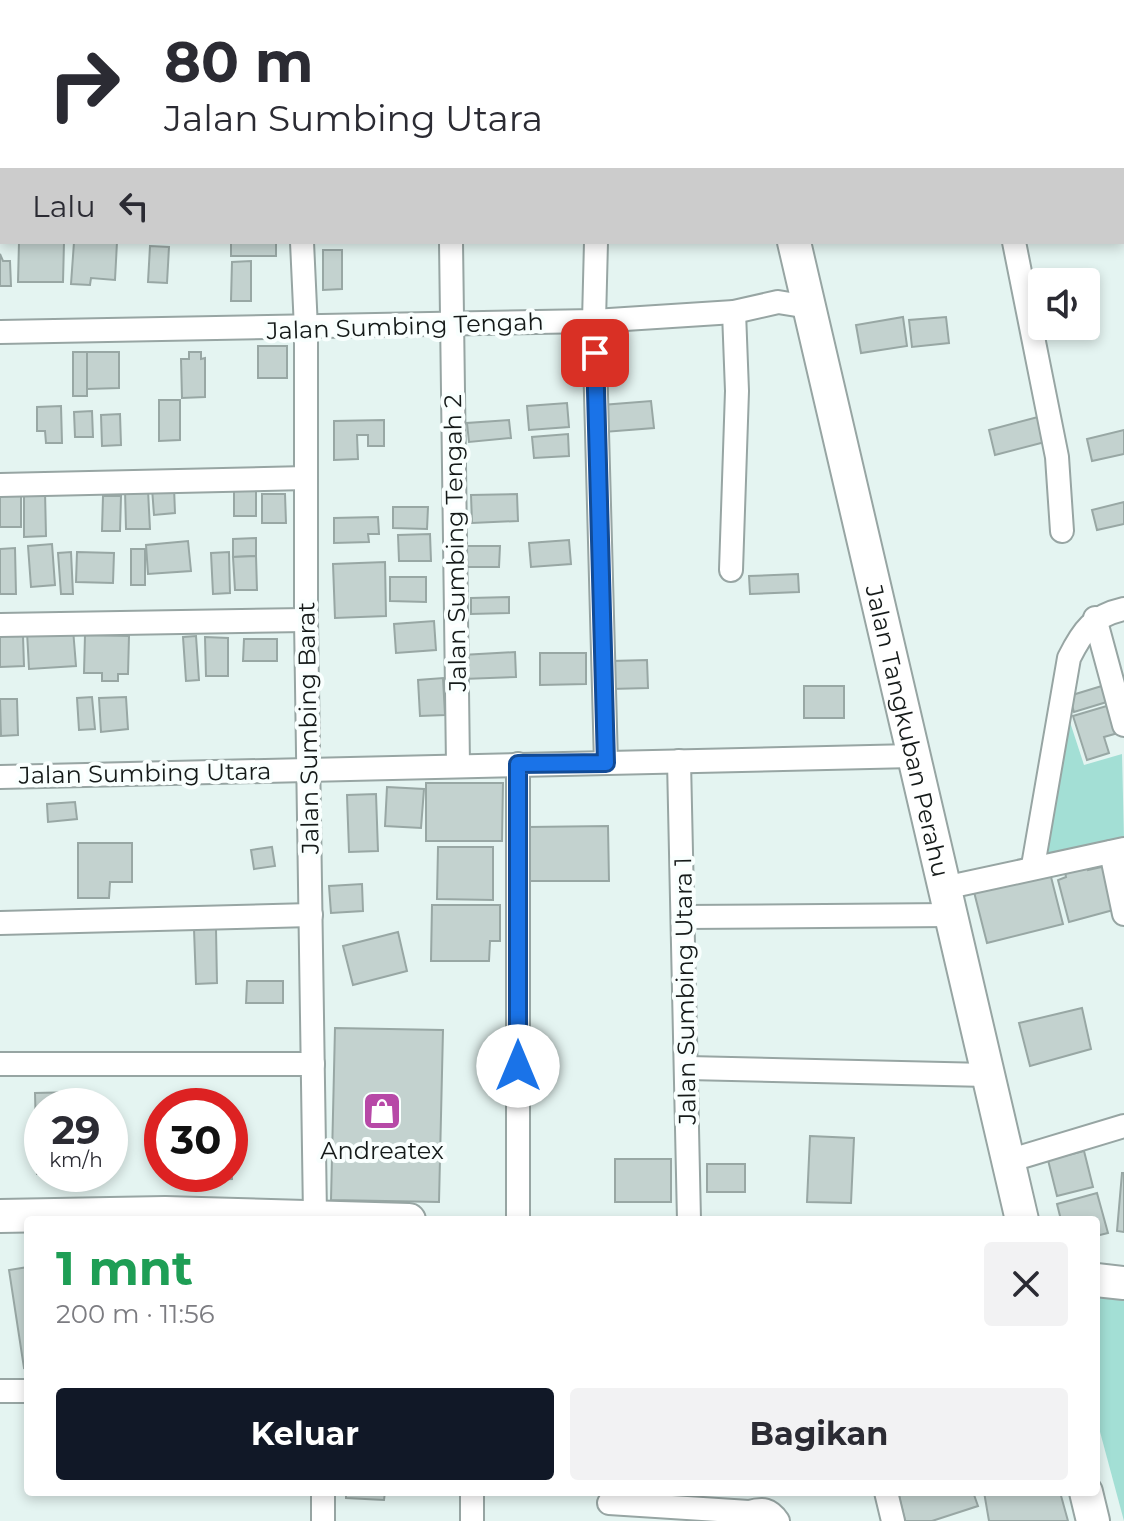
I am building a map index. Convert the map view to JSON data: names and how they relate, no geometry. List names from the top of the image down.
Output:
{
  "streets": {
    "main road": ["Jalan Tangkuban Perahu"],
    "street": [
      "Jalan Sumbing Tengah",
      "Jalan Sumbing Tengah 2",
      "Jalan Sumbing Barat",
      "Jalan Sumbing Utara",
      "Jalan Sumbing Utara 1"
    ]
  },
  "crossings": [
    ["Jalan Sumbing Tengah", "Jalan Sumbing Tengah 2"],
    ["Jalan Sumbing Tengah", "Jalan Sumbing Barat"],
    ["Jalan Sumbing Tengah", "Jalan Tangkuban Perahu"],
    ["Jalan Sumbing Tengah 2", "Jalan Sumbing Utara"],
    ["Jalan Sumbing Barat", "Jalan Sumbing Utara"],
    ["Jalan Tangkuban Perahu", "Jalan Sumbing Utara"],
    ["Jalan Sumbing Utara", "Jalan Sumbing Utara 1"]
  ],
  "places": {
    "shop": ["Andreatex"]
  },
  "page": {
    "turn": ["80 m", "Jalan Sumbing Utara"],
    "then": "Lalu",
    "speed": "29 km/h",
    "limit": "30",
    "heading": ["1 mnt", "200 m · 11:56"],
    "buttons": ["Keluar", "Bagikan"]
  }
}
